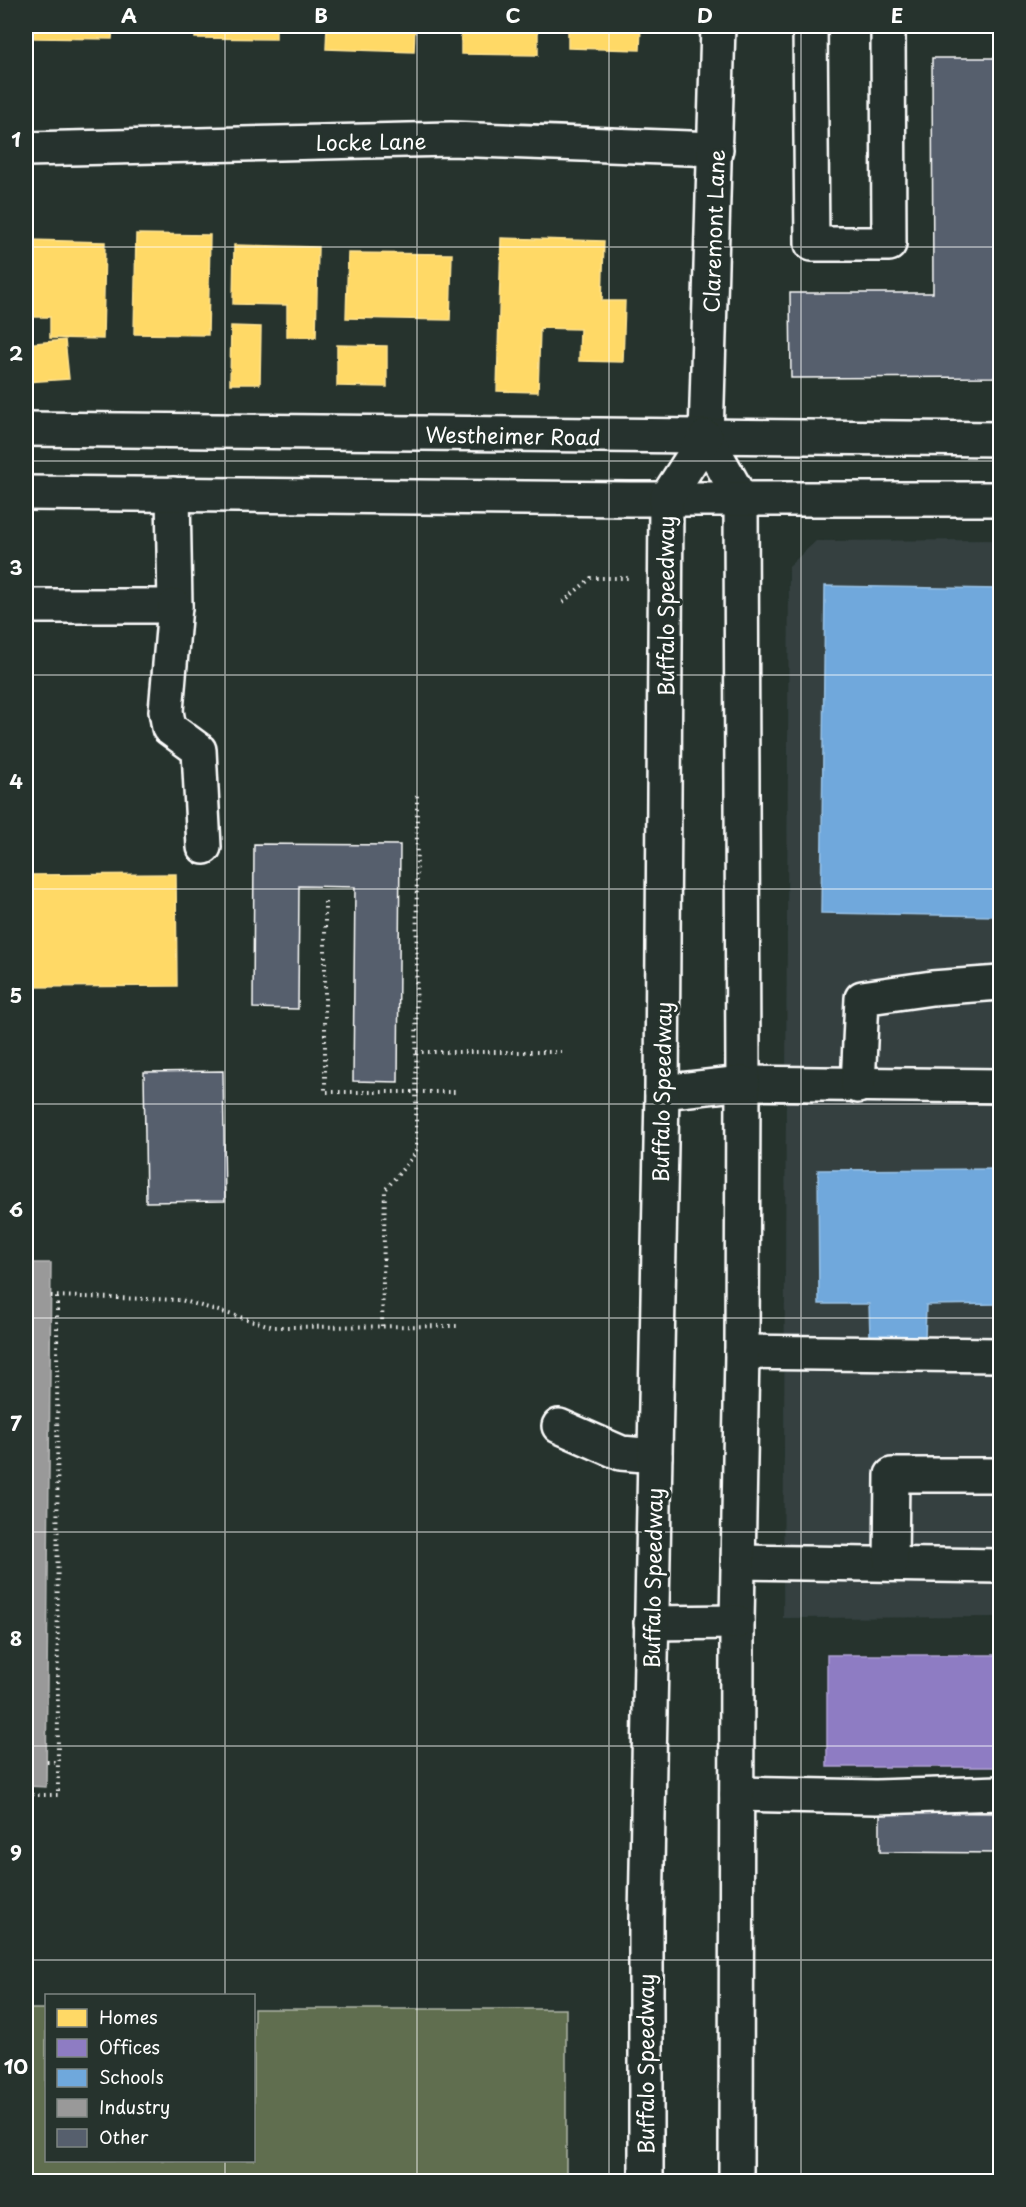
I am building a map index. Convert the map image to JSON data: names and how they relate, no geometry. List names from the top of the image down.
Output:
{
  "streets": {
    "main road": [
      "Locke Lane",
      "Claremont Lane",
      "Westheimer Road",
      "Buffalo Speedway"
    ]
  },
  "crossings": [
    ["Locke Lane", "Claremont Lane"],
    ["Claremont Lane", "Westheimer Road"],
    ["Claremont Lane", "Buffalo Speedway"],
    ["Westheimer Road", "Buffalo Speedway"]
  ],
  "legend": [
    "Homes",
    "Offices",
    "Schools",
    "Industry",
    "Other"
  ],
  "grid": {
    "columns": [
      "A",
      "B",
      "C",
      "D",
      "E"
    ],
    "rows": [
      "1",
      "2",
      "3",
      "4",
      "5",
      "6",
      "7",
      "8",
      "9",
      "10"
    ]
  }
}
